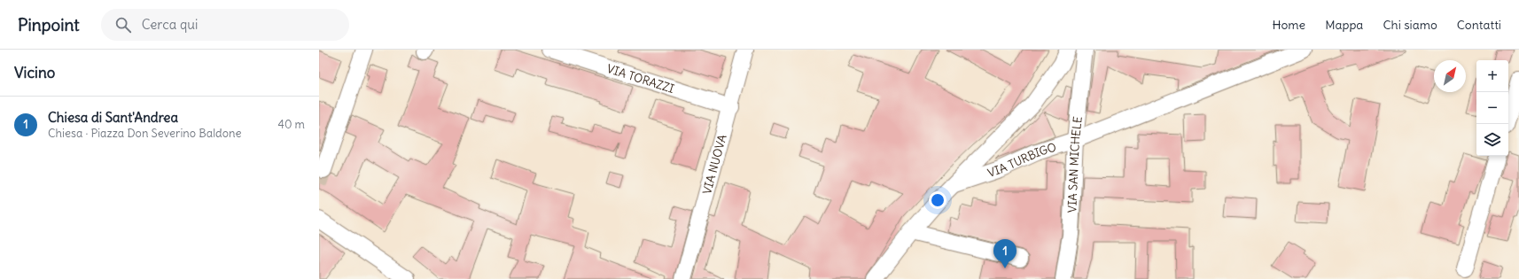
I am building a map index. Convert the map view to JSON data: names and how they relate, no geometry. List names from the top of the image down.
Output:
{
  "streets": {
    "street": [
      "VIA TORAZZI",
      "VIA TURBIGO",
      "VIA NUOVA",
      "VIA SAN MICHELE"
    ]
  },
  "crossings": [
    ["VIA TORAZZI", "VIA NUOVA"],
    ["VIA TURBIGO", "VIA SAN MICHELE"]
  ],
  "north": "top right",
  "page": {
    "header": "Pinpoint",
    "search": "Cerca qui",
    "nav": [
      "Home",
      "Mappa",
      "Chi siamo",
      "Contatti"
    ],
    "heading": "Vicino",
    "map_buttons": ["+", "−"],
    "list": [
      {
        "mark": "1",
        "name": "Chiesa di Sant'Andrea",
        "note": "Chiesa · Piazza Don Severino Baldone",
        "value": "40 m"
      }
    ],
    "pins": "1"
  }
}
